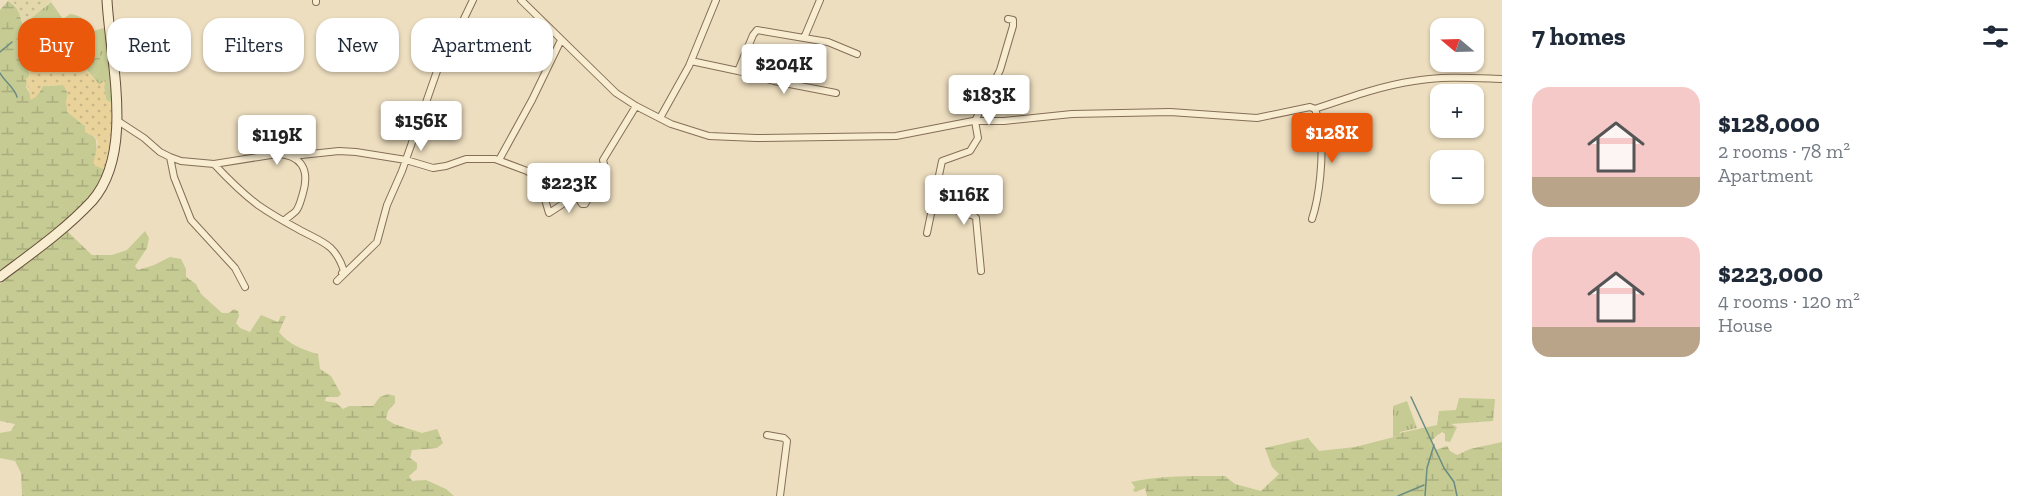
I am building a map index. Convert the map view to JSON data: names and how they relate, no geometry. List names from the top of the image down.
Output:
{
  "north": "left",
  "page": {
    "heading": "7 homes",
    "map_buttons": ["+", "−"],
    "chip": [
      "Buy",
      "Rent",
      "Filters",
      "New",
      "Apartment"
    ],
    "price": [
      "$204K",
      "$183K",
      "$156K",
      "$128K",
      "$119K",
      "$223K",
      "$116K"
    ],
    "list": [
      {
        "name": "$128,000",
        "note": "2 rooms · 78 m² · Apartment"
      },
      {
        "name": "$223,000",
        "note": "4 rooms · 120 m² · House"
      }
    ]
  }
}
